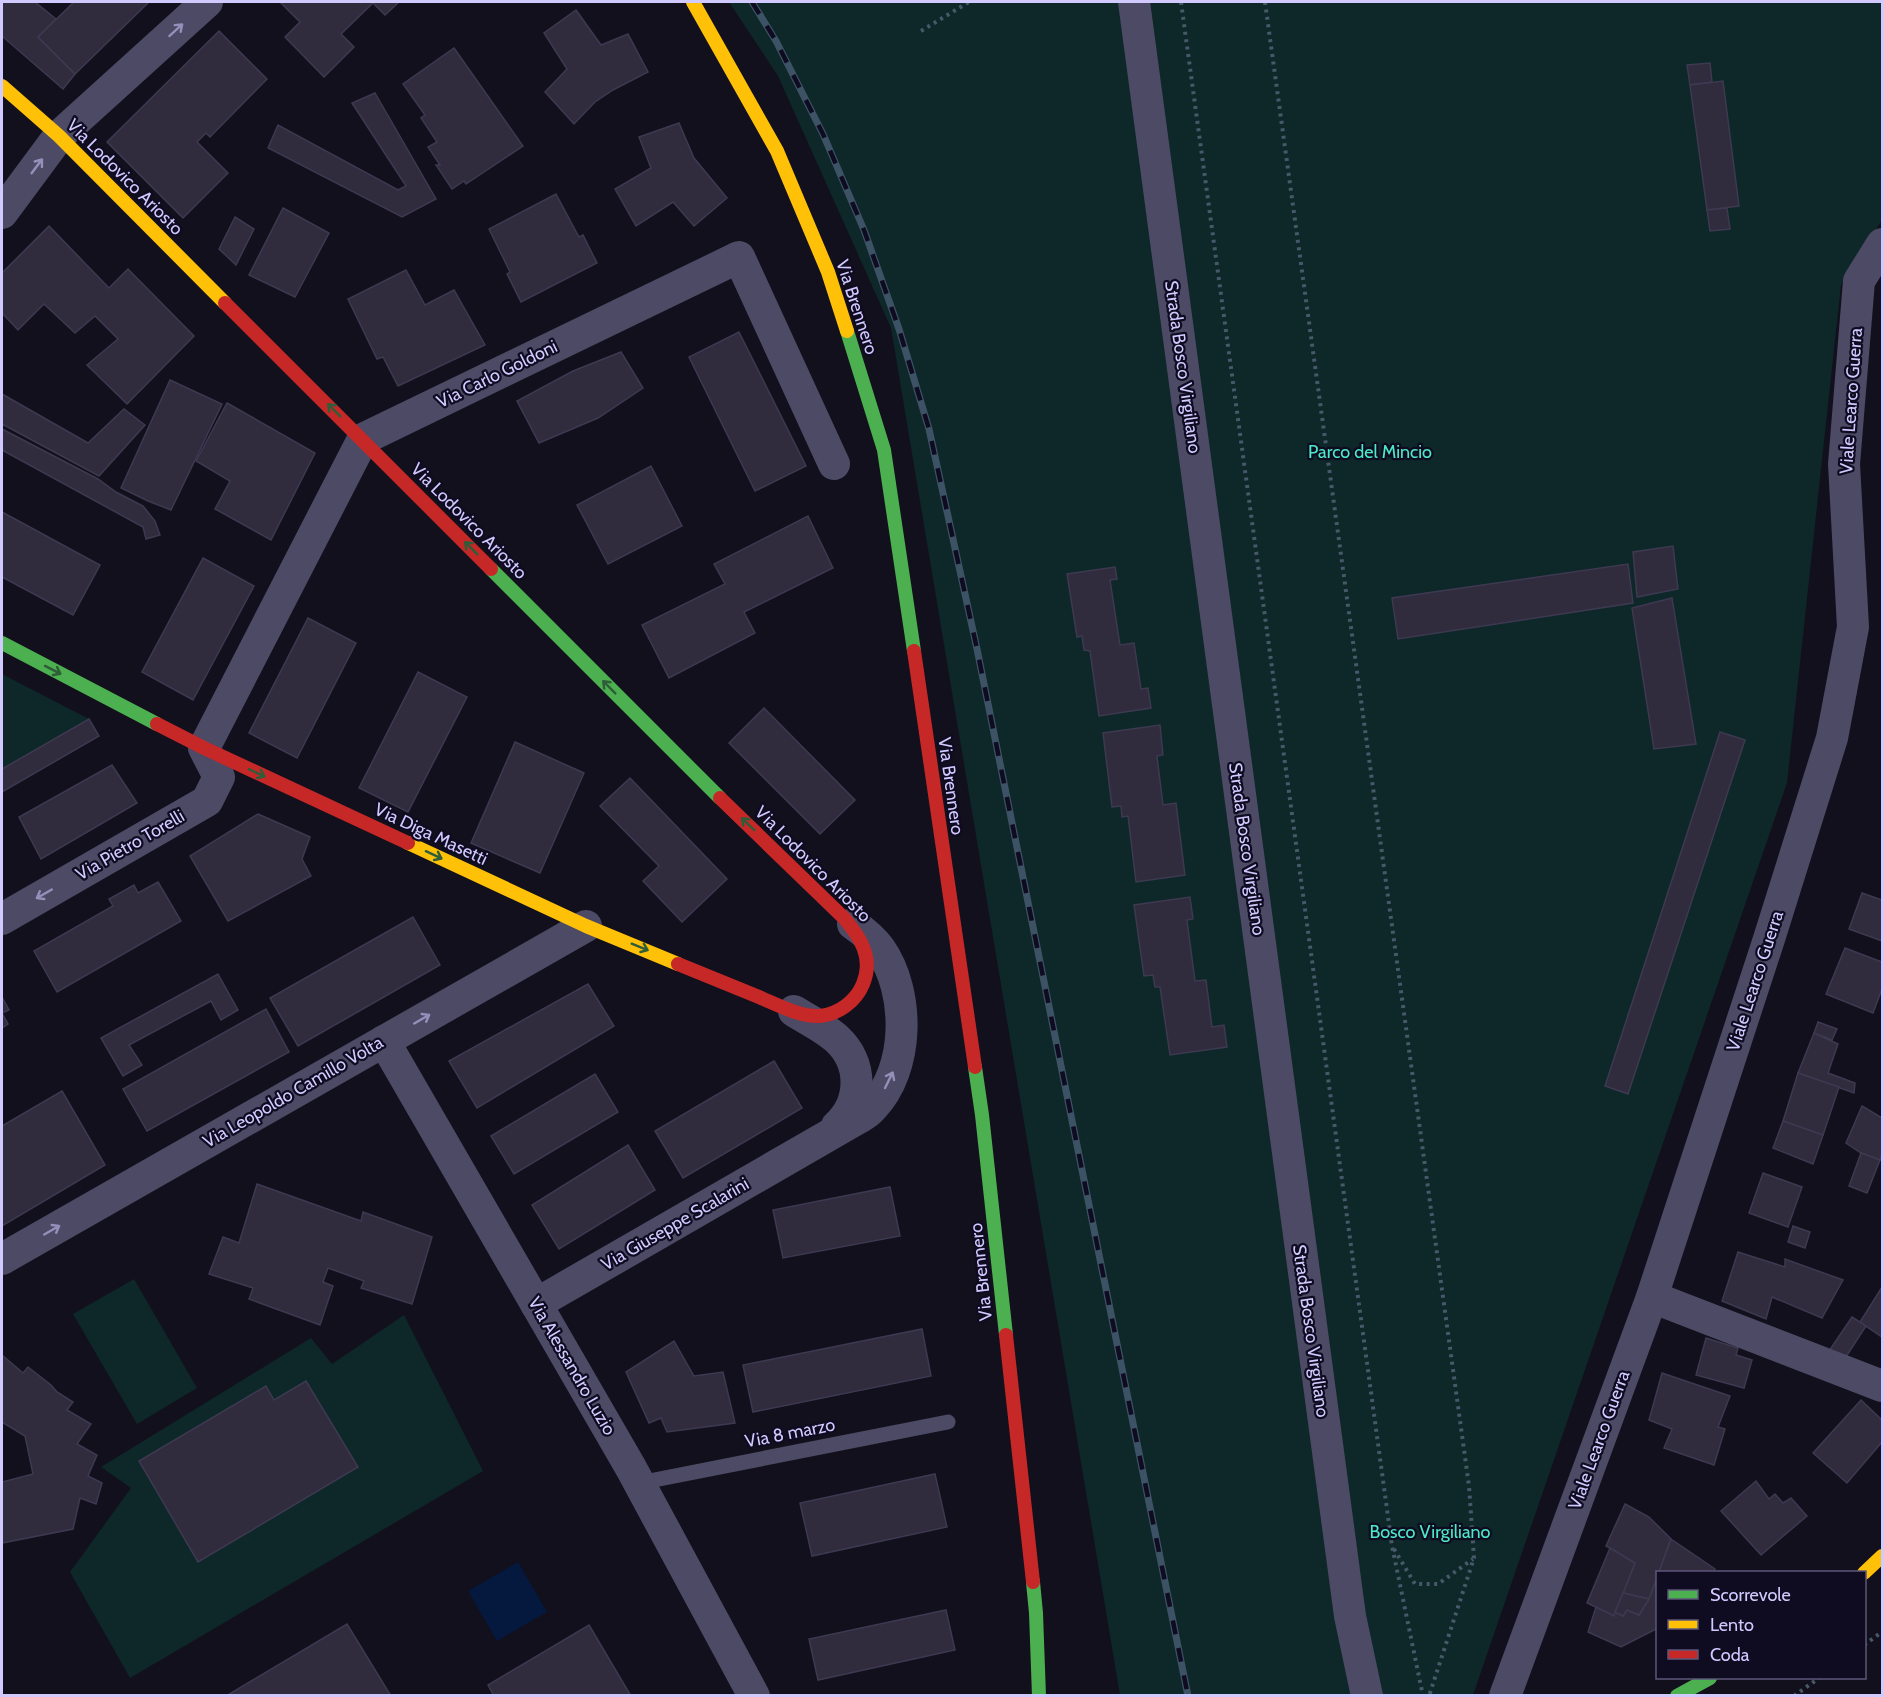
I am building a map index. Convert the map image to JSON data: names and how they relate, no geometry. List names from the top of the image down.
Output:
{
  "streets": {
    "street": [
      "Via Lodovico Ariosto",
      "Via Brennero",
      "Strada Bosco Virgiliano",
      "Via Carlo Goldoni",
      "Viale Learco Guerra",
      "Via Diga Masetti",
      "Via Pietro Torelli",
      "Via Leopoldo Camillo Volta",
      "Via Giuseppe Scalarini",
      "Via Alessandro Luzio"
    ],
    "lane": ["Via 8 marzo"]
  },
  "crossings": [
    ["Via Lodovico Ariosto", "Via Carlo Goldoni"],
    ["Via Lodovico Ariosto", "Via Diga Masetti"],
    ["Via Diga Masetti", "Via Pietro Torelli"],
    ["Via Diga Masetti", "Via Leopoldo Camillo Volta"],
    ["Via Leopoldo Camillo Volta", "Via Alessandro Luzio"],
    ["Via Giuseppe Scalarini", "Via Alessandro Luzio"],
    ["Via Alessandro Luzio", "Via 8 marzo"]
  ],
  "one_way": [
    "Via Lodovico Ariosto",
    "Via Diga Masetti",
    "Via Pietro Torelli",
    "Via Leopoldo Camillo Volta"
  ],
  "parks": ["Parco del Mincio", "Bosco Virgiliano"],
  "legend": ["Scorrevole", "Lento", "Coda"]
}
